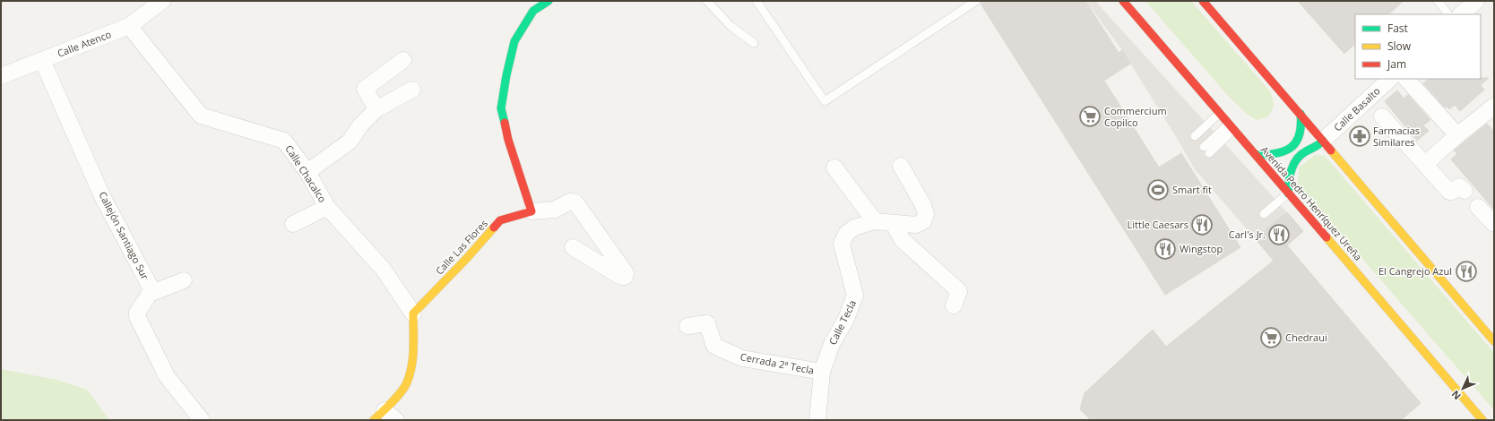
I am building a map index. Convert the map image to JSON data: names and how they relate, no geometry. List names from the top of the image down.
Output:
{
  "streets": {
    "main road": ["Avenida Pedro Henríquez Ureña", "Calle Las Flores"],
    "street": [
      "Calle Atenco",
      "Calle Basalto",
      "Calle Chacalco",
      "Callejón Santiago Sur",
      "Calle Tecla",
      "Cerrada 2ª Tecla"
    ]
  },
  "crossings": [
    ["Calle Atenco", "Calle Chacalco"],
    ["Calle Atenco", "Callejón Santiago Sur"],
    ["Calle Chacalco", "Calle Las Flores"],
    ["Calle Tecla", "Cerrada 2ª Tecla"]
  ],
  "places": {
    "supermarket": ["Commercium Copilco", "Chedraui"],
    "pharmacy": ["Farmacias Similares"],
    "sports": ["Smart fit"],
    "restaurant": [
      "Little Caesars",
      "Carl's Jr.",
      "Wingstop",
      "El Cangrejo Azul"
    ]
  },
  "legend": ["Fast", "Slow", "Jam"],
  "north": "bottom left"
}
